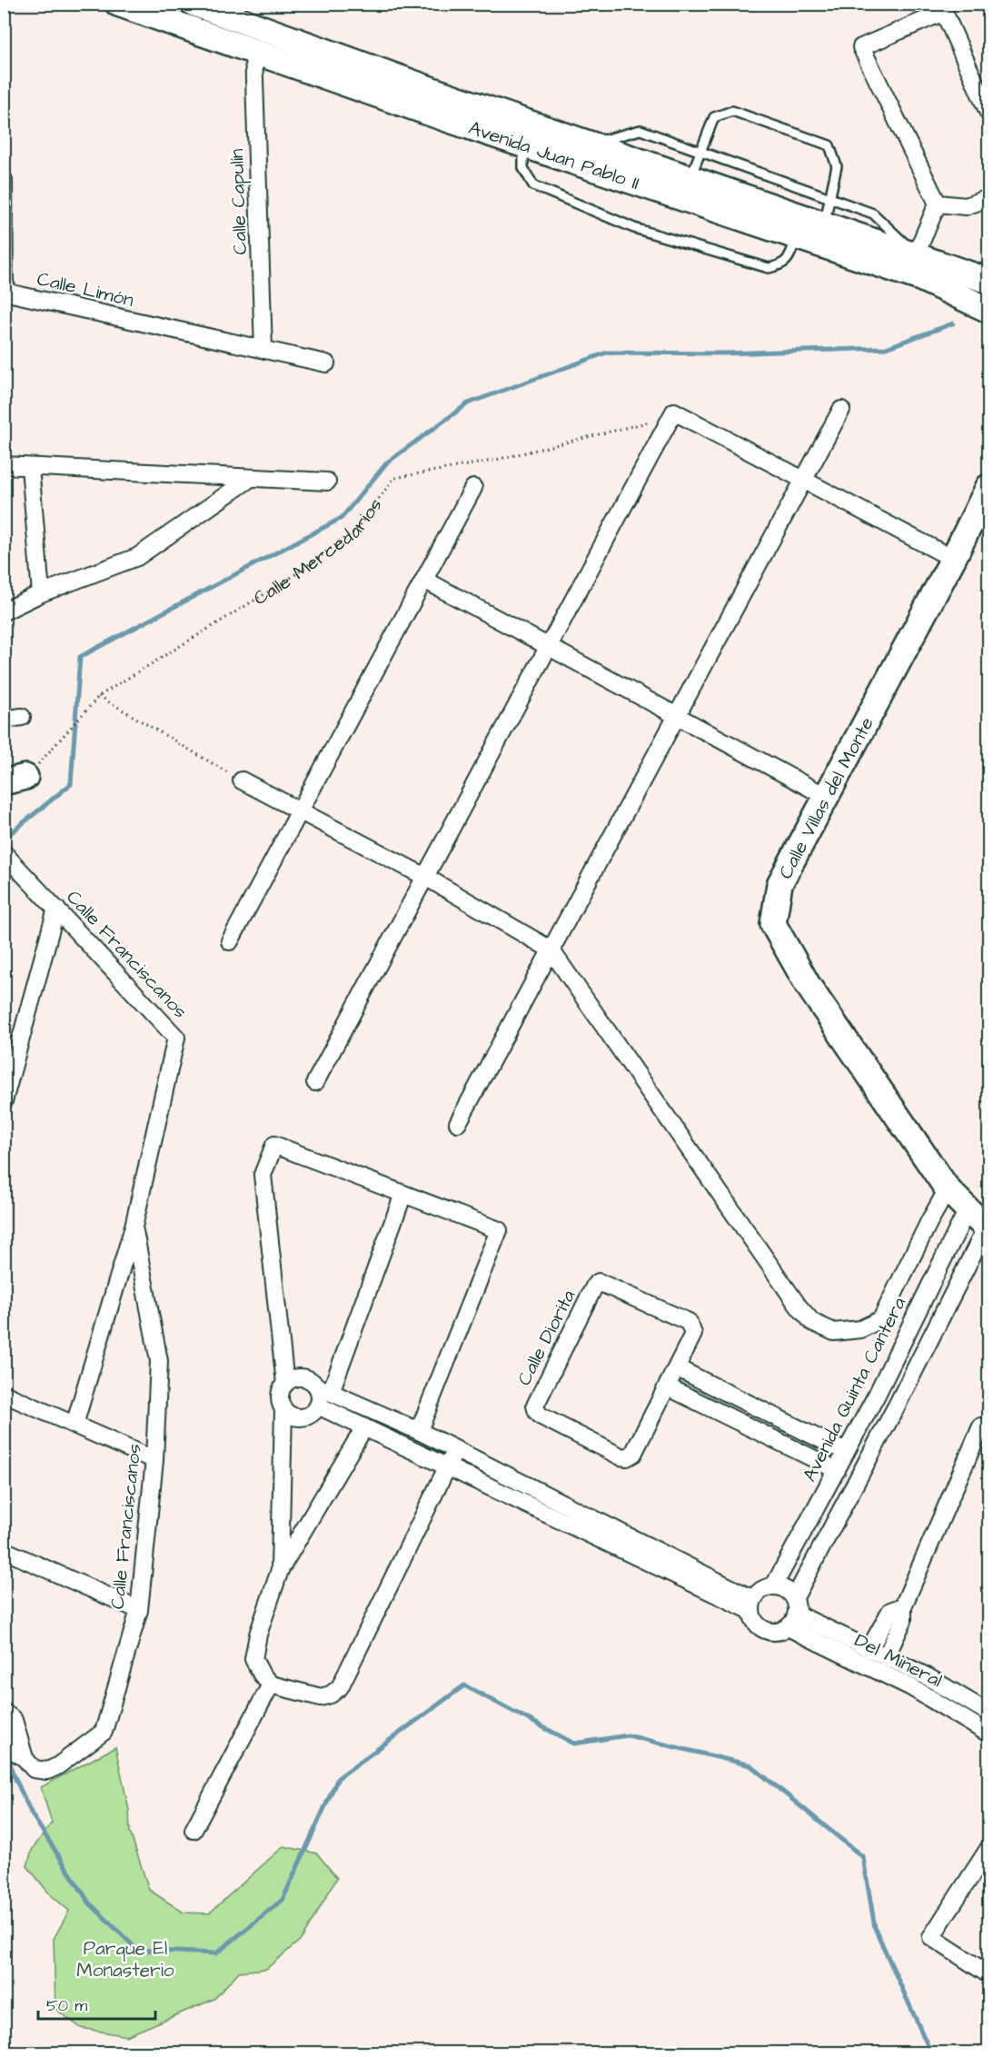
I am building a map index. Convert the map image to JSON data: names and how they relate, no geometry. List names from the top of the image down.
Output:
{
  "streets": {
    "main road": ["Avenida Juan Pablo II", "Calle Villas del Monte"],
    "street": [
      "Calle Capulín",
      "Calle Limón",
      "Calle Franciscanos",
      "Calle Diorita",
      "Avenida Quinta Cantera",
      "Del Mineral"
    ],
    "path": ["Calle Mercedarios"]
  },
  "crossings": [
    ["Avenida Juan Pablo II", "Calle Capulín"],
    ["Calle Capulín", "Calle Limón"],
    ["Calle Villas del Monte", "Avenida Quinta Cantera"],
    ["Avenida Quinta Cantera", "Del Mineral"]
  ],
  "parks": ["Parque El Monasterio"],
  "scale_bar": "50 m"
}
